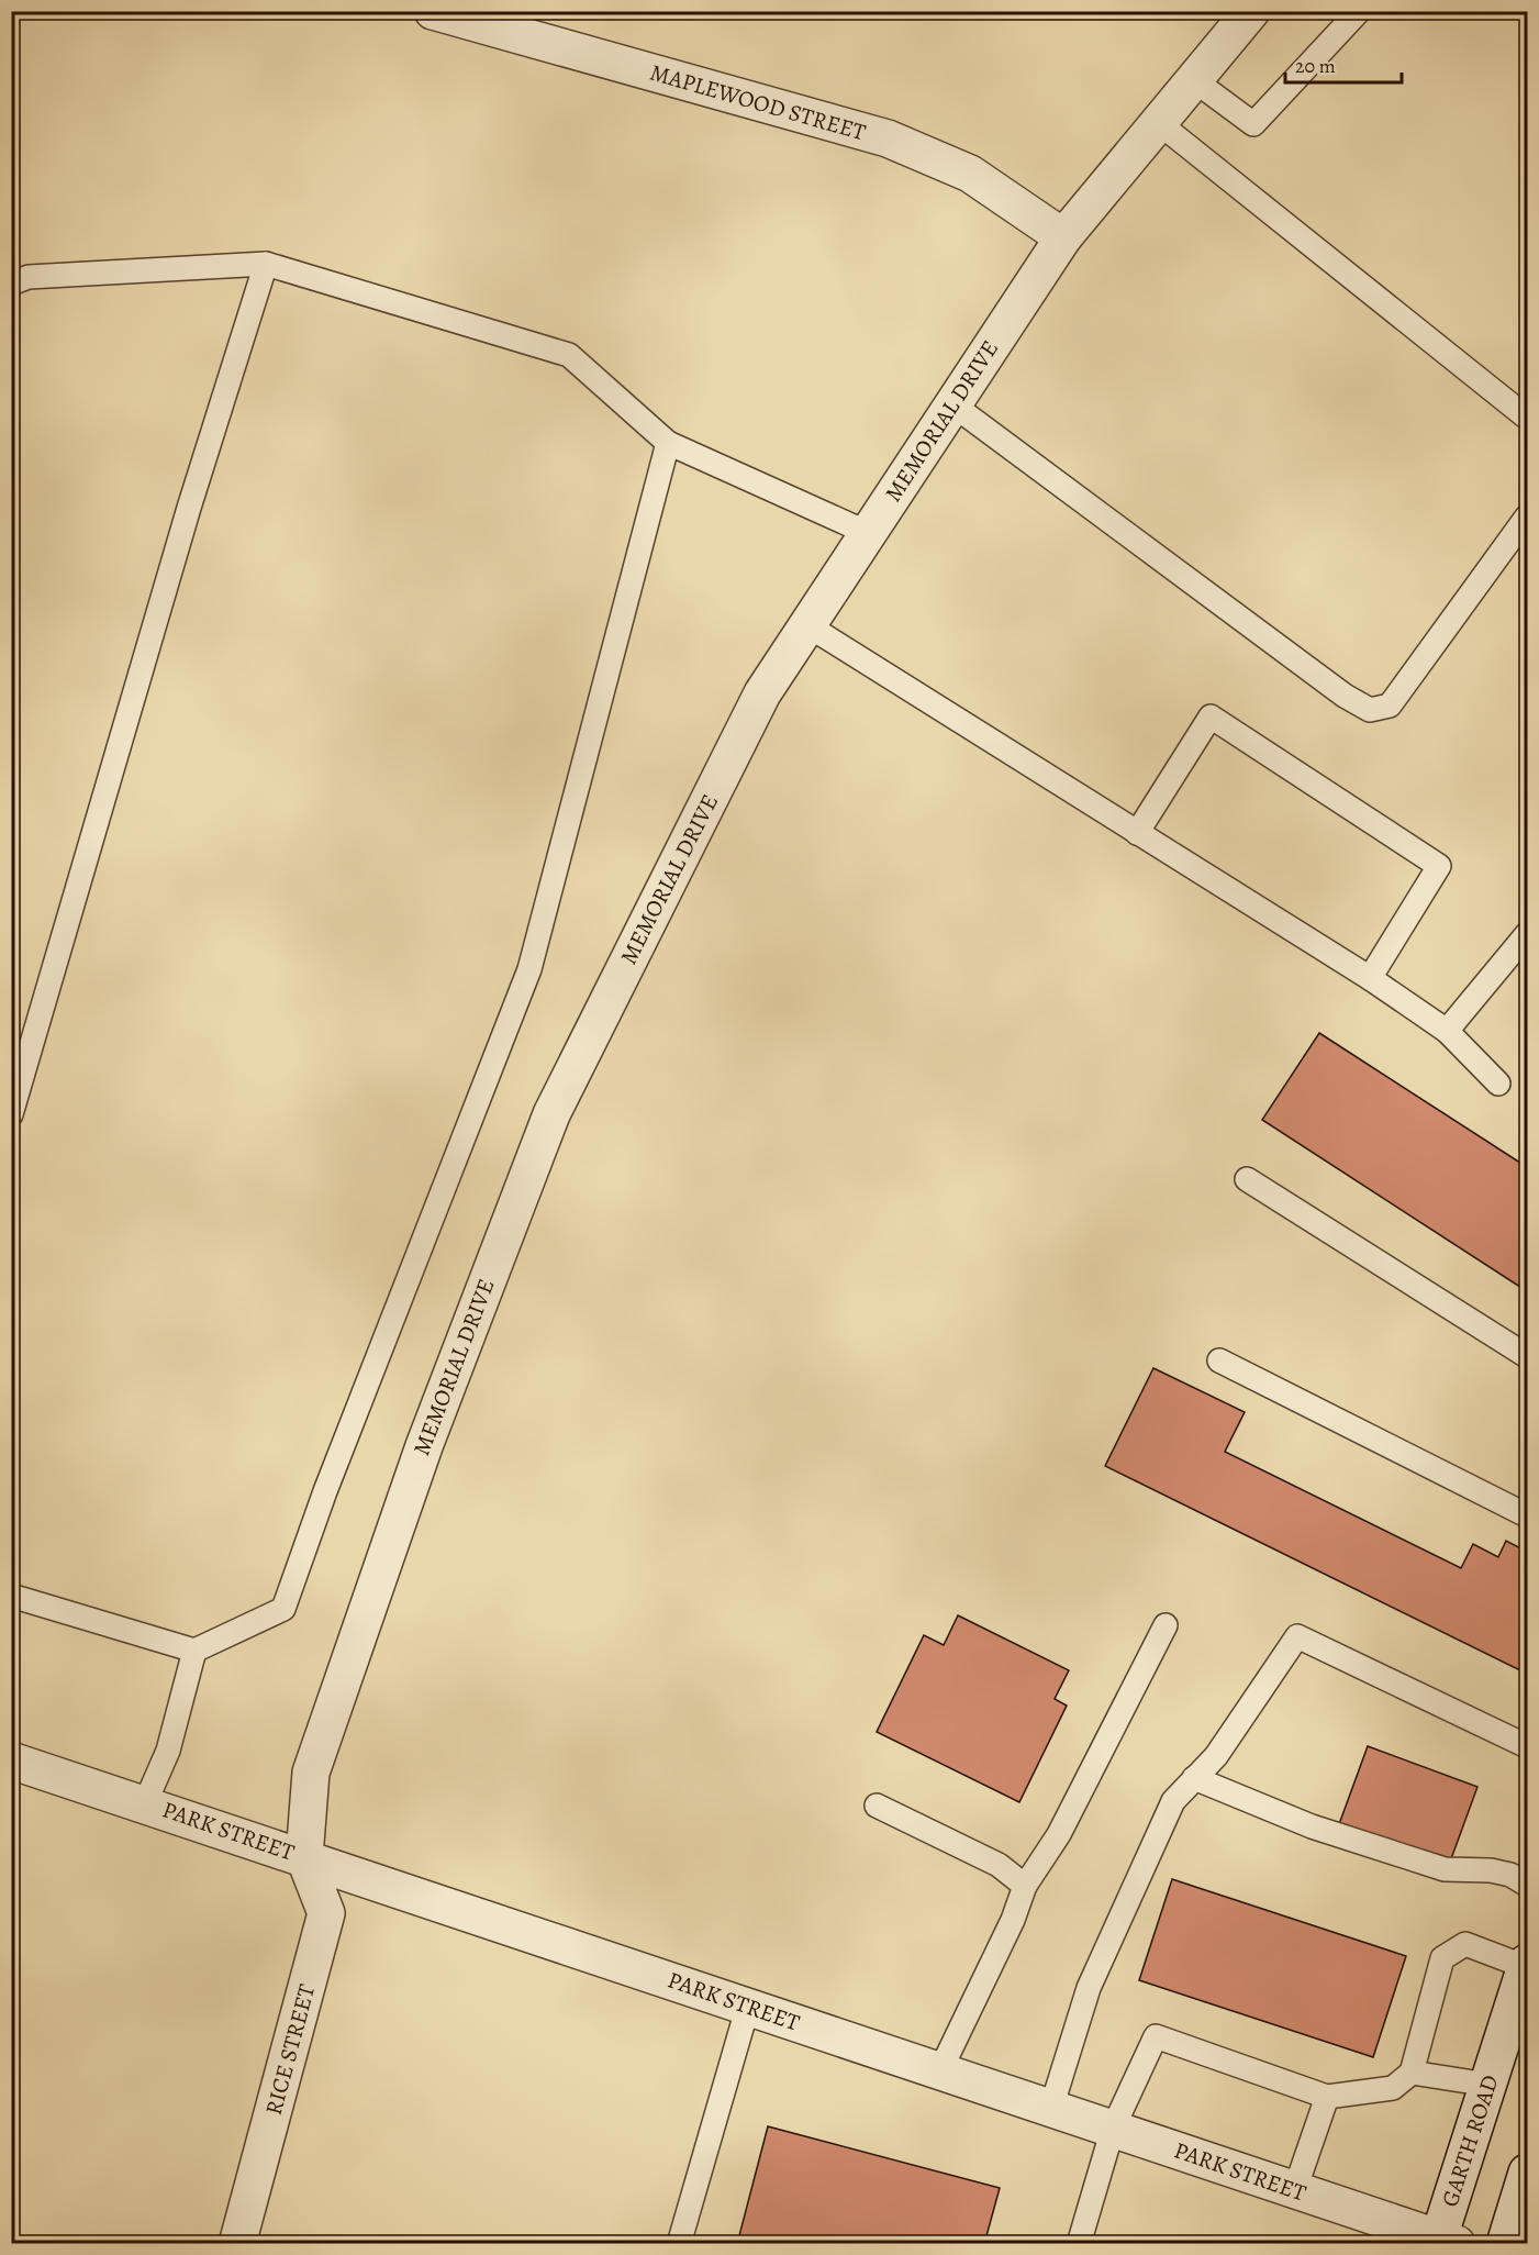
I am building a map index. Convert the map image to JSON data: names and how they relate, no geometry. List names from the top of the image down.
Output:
{
  "streets": {
    "street": [
      "MAPLEWOOD STREET",
      "MEMORIAL DRIVE",
      "PARK STREET",
      "RICE STREET",
      "GARTH ROAD"
    ]
  },
  "crossings": [
    ["MAPLEWOOD STREET", "MEMORIAL DRIVE"],
    ["MEMORIAL DRIVE", "PARK STREET"],
    ["MEMORIAL DRIVE", "RICE STREET"],
    ["PARK STREET", "RICE STREET"],
    ["PARK STREET", "GARTH ROAD"]
  ],
  "scale_bar": "20 m"
}
